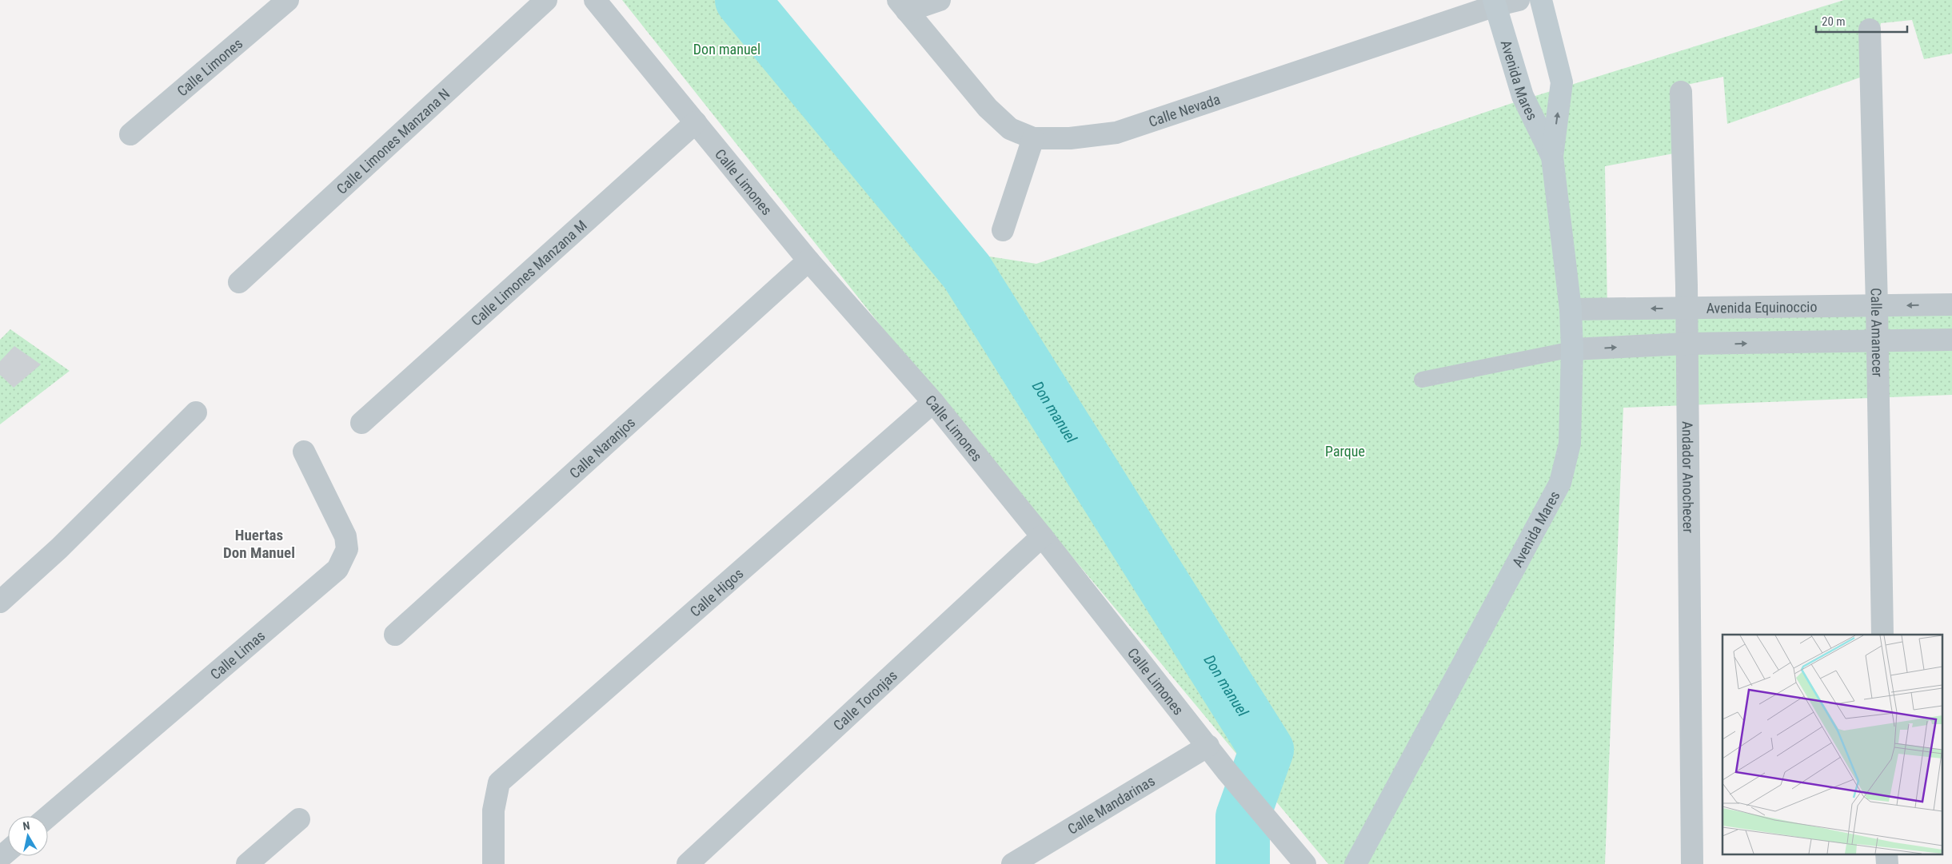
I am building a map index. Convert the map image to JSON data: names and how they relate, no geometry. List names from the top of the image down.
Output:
{
  "streets": {
    "main road": ["Avenida Mares"],
    "street": [
      "Calle Limones",
      "Calle Nevada",
      "Calle Limones Manzana N",
      "Calle Limones Manzana M",
      "Avenida Equinoccio",
      "Calle Amanecer",
      "Calle Naranjos",
      "Andador Anochecer",
      "Calle Higos",
      "Calle Limas",
      "Calle Toronjas",
      "Calle Mandarinas"
    ]
  },
  "crossings": [
    ["Calle Limones", "Calle Limones Manzana M"],
    ["Calle Limones", "Calle Naranjos"],
    ["Calle Limones", "Calle Higos"],
    ["Calle Limones", "Calle Toronjas"],
    ["Calle Limones", "Calle Mandarinas"],
    ["Avenida Mares", "Calle Nevada"],
    ["Avenida Mares", "Avenida Equinoccio"],
    ["Avenida Equinoccio", "Calle Amanecer"],
    ["Avenida Equinoccio", "Andador Anochecer"]
  ],
  "districts": ["Huertas Don Manuel"],
  "water": ["Don manuel"],
  "parks": ["Don manuel", "Parque"],
  "scale_bar": "20 m",
  "north": "top"
}
